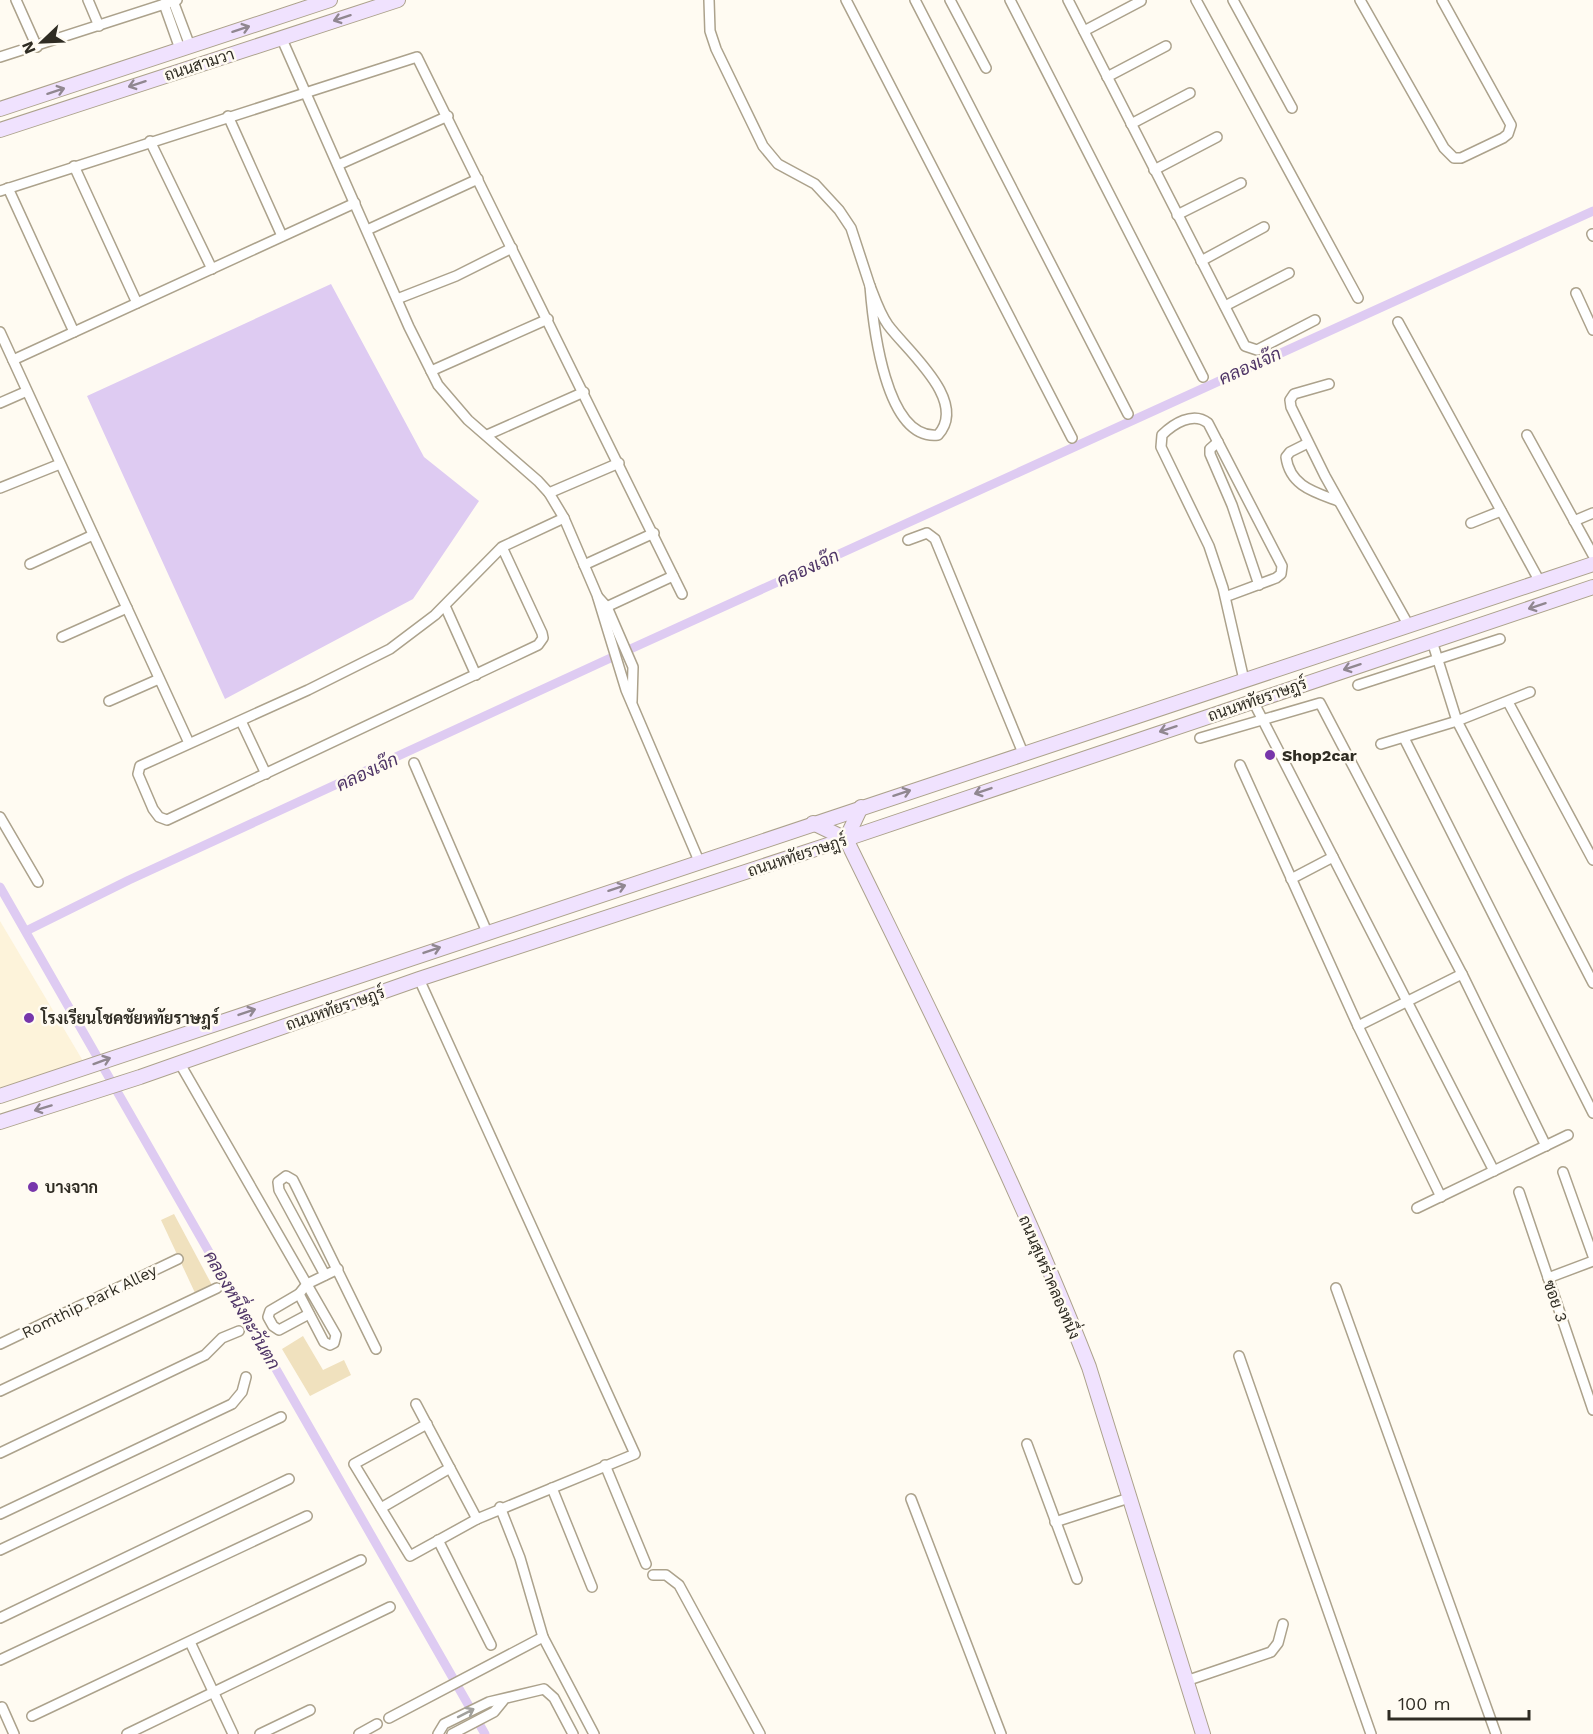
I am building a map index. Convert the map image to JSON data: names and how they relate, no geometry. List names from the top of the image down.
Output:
{
  "streets": {
    "main road": ["ถนนสามวา", "ถนนหทัยราษฎร์", "ถนนสุเหร่าคลองหนึ่ง"],
    "street": ["Romthip Park Alley", "ซอย 3"]
  },
  "crossings": [
    ["ถนนหทัยราษฎร์", "ถนนสุเหร่าคลองหนึ่ง"]
  ],
  "water": ["คลองเจ๊ก", "คลองหนึ่งตะวันตก"],
  "places": ["Shop2car", "โรงเรียนโชคชัยหทัยราษฎร์", "บางจาก"],
  "scale_bar": "100 m",
  "north": "bottom left"
}
